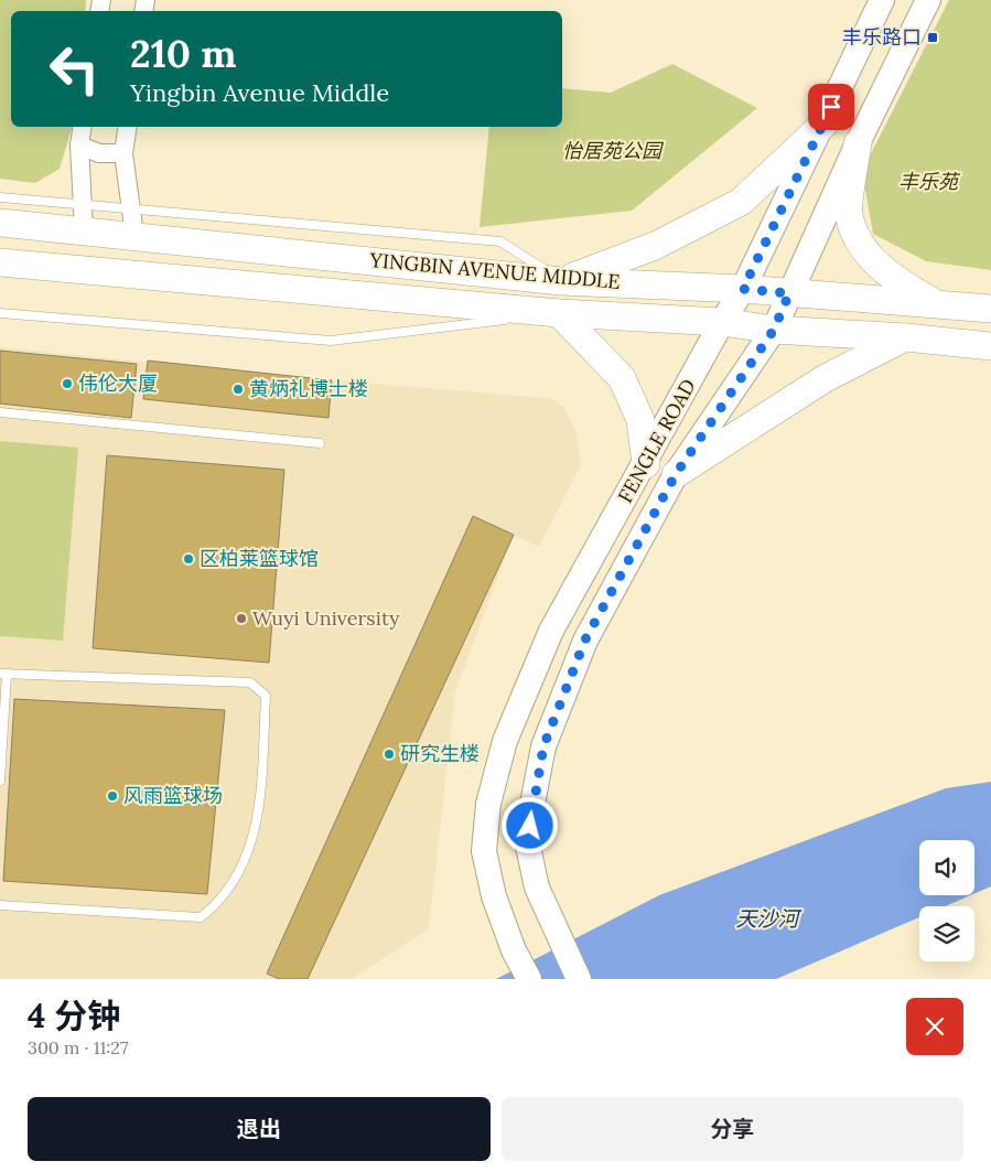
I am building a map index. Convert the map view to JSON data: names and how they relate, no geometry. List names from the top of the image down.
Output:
{
  "streets": {
    "main road": ["YINGBIN AVENUE MIDDLE", "FENGLE ROAD"]
  },
  "crossings": [
    ["YINGBIN AVENUE MIDDLE", "FENGLE ROAD"]
  ],
  "water": ["天沙河"],
  "parks": ["怡居苑公园", "丰乐苑"],
  "places": {
    "transit": ["丰乐路口"],
    "other": [
      "伟伦大厦",
      "黄炳礼博士楼",
      "区柏莱篮球馆",
      "Wuyi University",
      "研究生楼",
      "风雨篮球场"
    ]
  },
  "page": {
    "turn": ["210 m", "Yingbin Avenue Middle"],
    "heading": ["4 分钟", "300 m · 11:27"],
    "buttons": ["退出", "分享"]
  }
}
